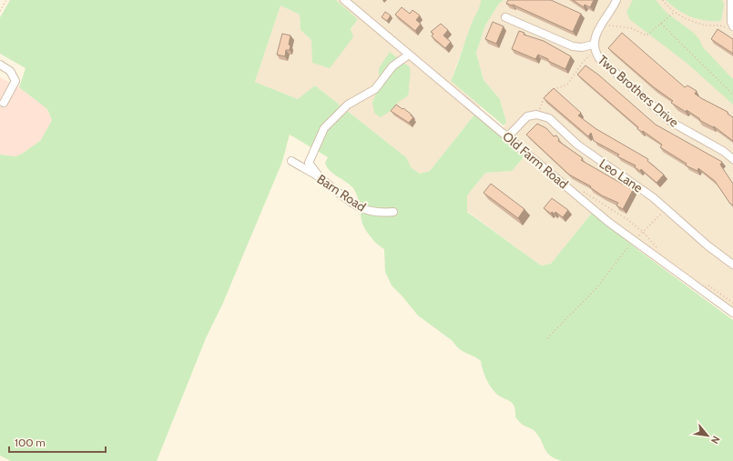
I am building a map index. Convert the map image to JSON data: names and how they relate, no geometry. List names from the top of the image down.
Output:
{
  "streets": {
    "street": [
      "Two Brothers Drive",
      "Old Farm Road",
      "Leo Lane",
      "Barn Road"
    ]
  },
  "crossings": [
    ["Old Farm Road", "Leo Lane"]
  ],
  "scale_bar": "100 m",
  "north": "bottom right"
}
